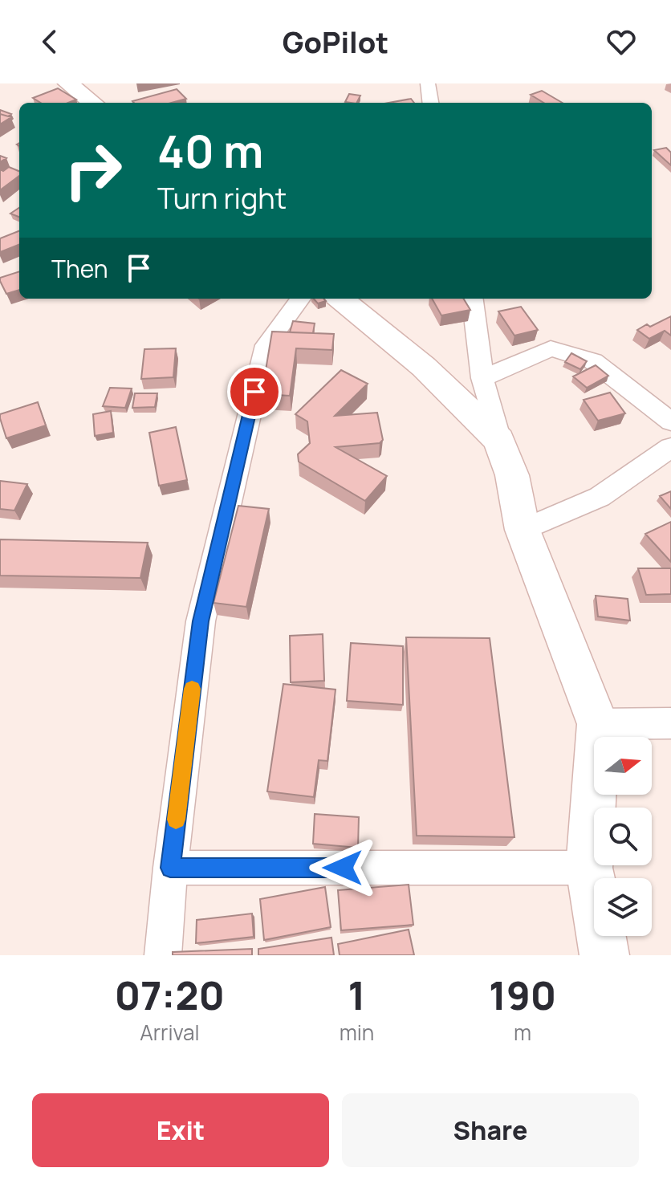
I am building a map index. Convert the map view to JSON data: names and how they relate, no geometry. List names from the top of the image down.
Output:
{
  "north": "right",
  "page": {
    "header": "GoPilot",
    "turn": ["40 m", "Turn right"],
    "then": "Then",
    "eta": [
      "07:20",
      "Arrival",
      "1",
      "min",
      "190",
      "m"
    ],
    "buttons": ["Exit", "Share"]
  }
}
